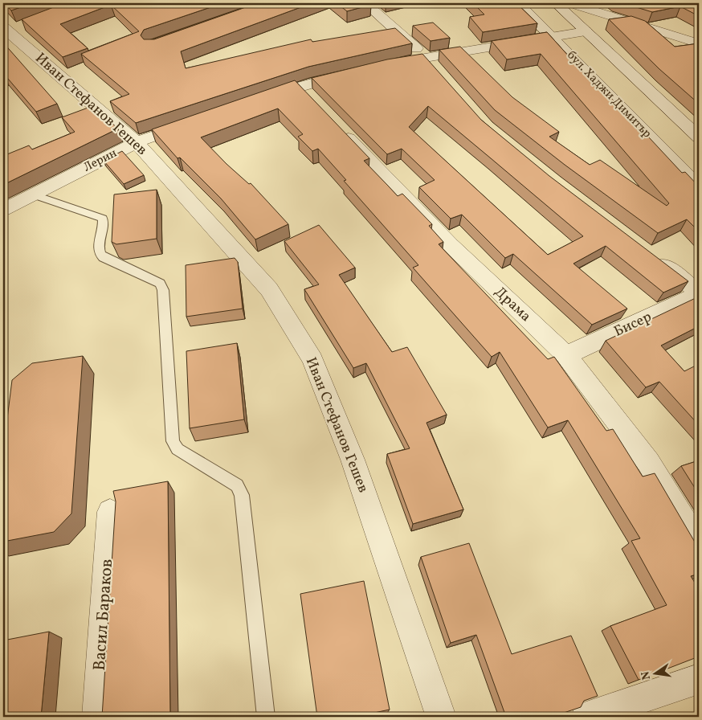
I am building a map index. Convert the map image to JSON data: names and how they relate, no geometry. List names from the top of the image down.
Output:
{
  "streets": {
    "street": [
      "бул. Хаджи Димитър",
      "Иван Стефанов Гешев",
      "Лерин",
      "Драма",
      "Бисер",
      "Васил Бараков"
    ]
  },
  "crossings": [
    ["Иван Стефанов Гешев", "Лерин"],
    ["Драма", "Бисер"]
  ],
  "north": "left"
}
